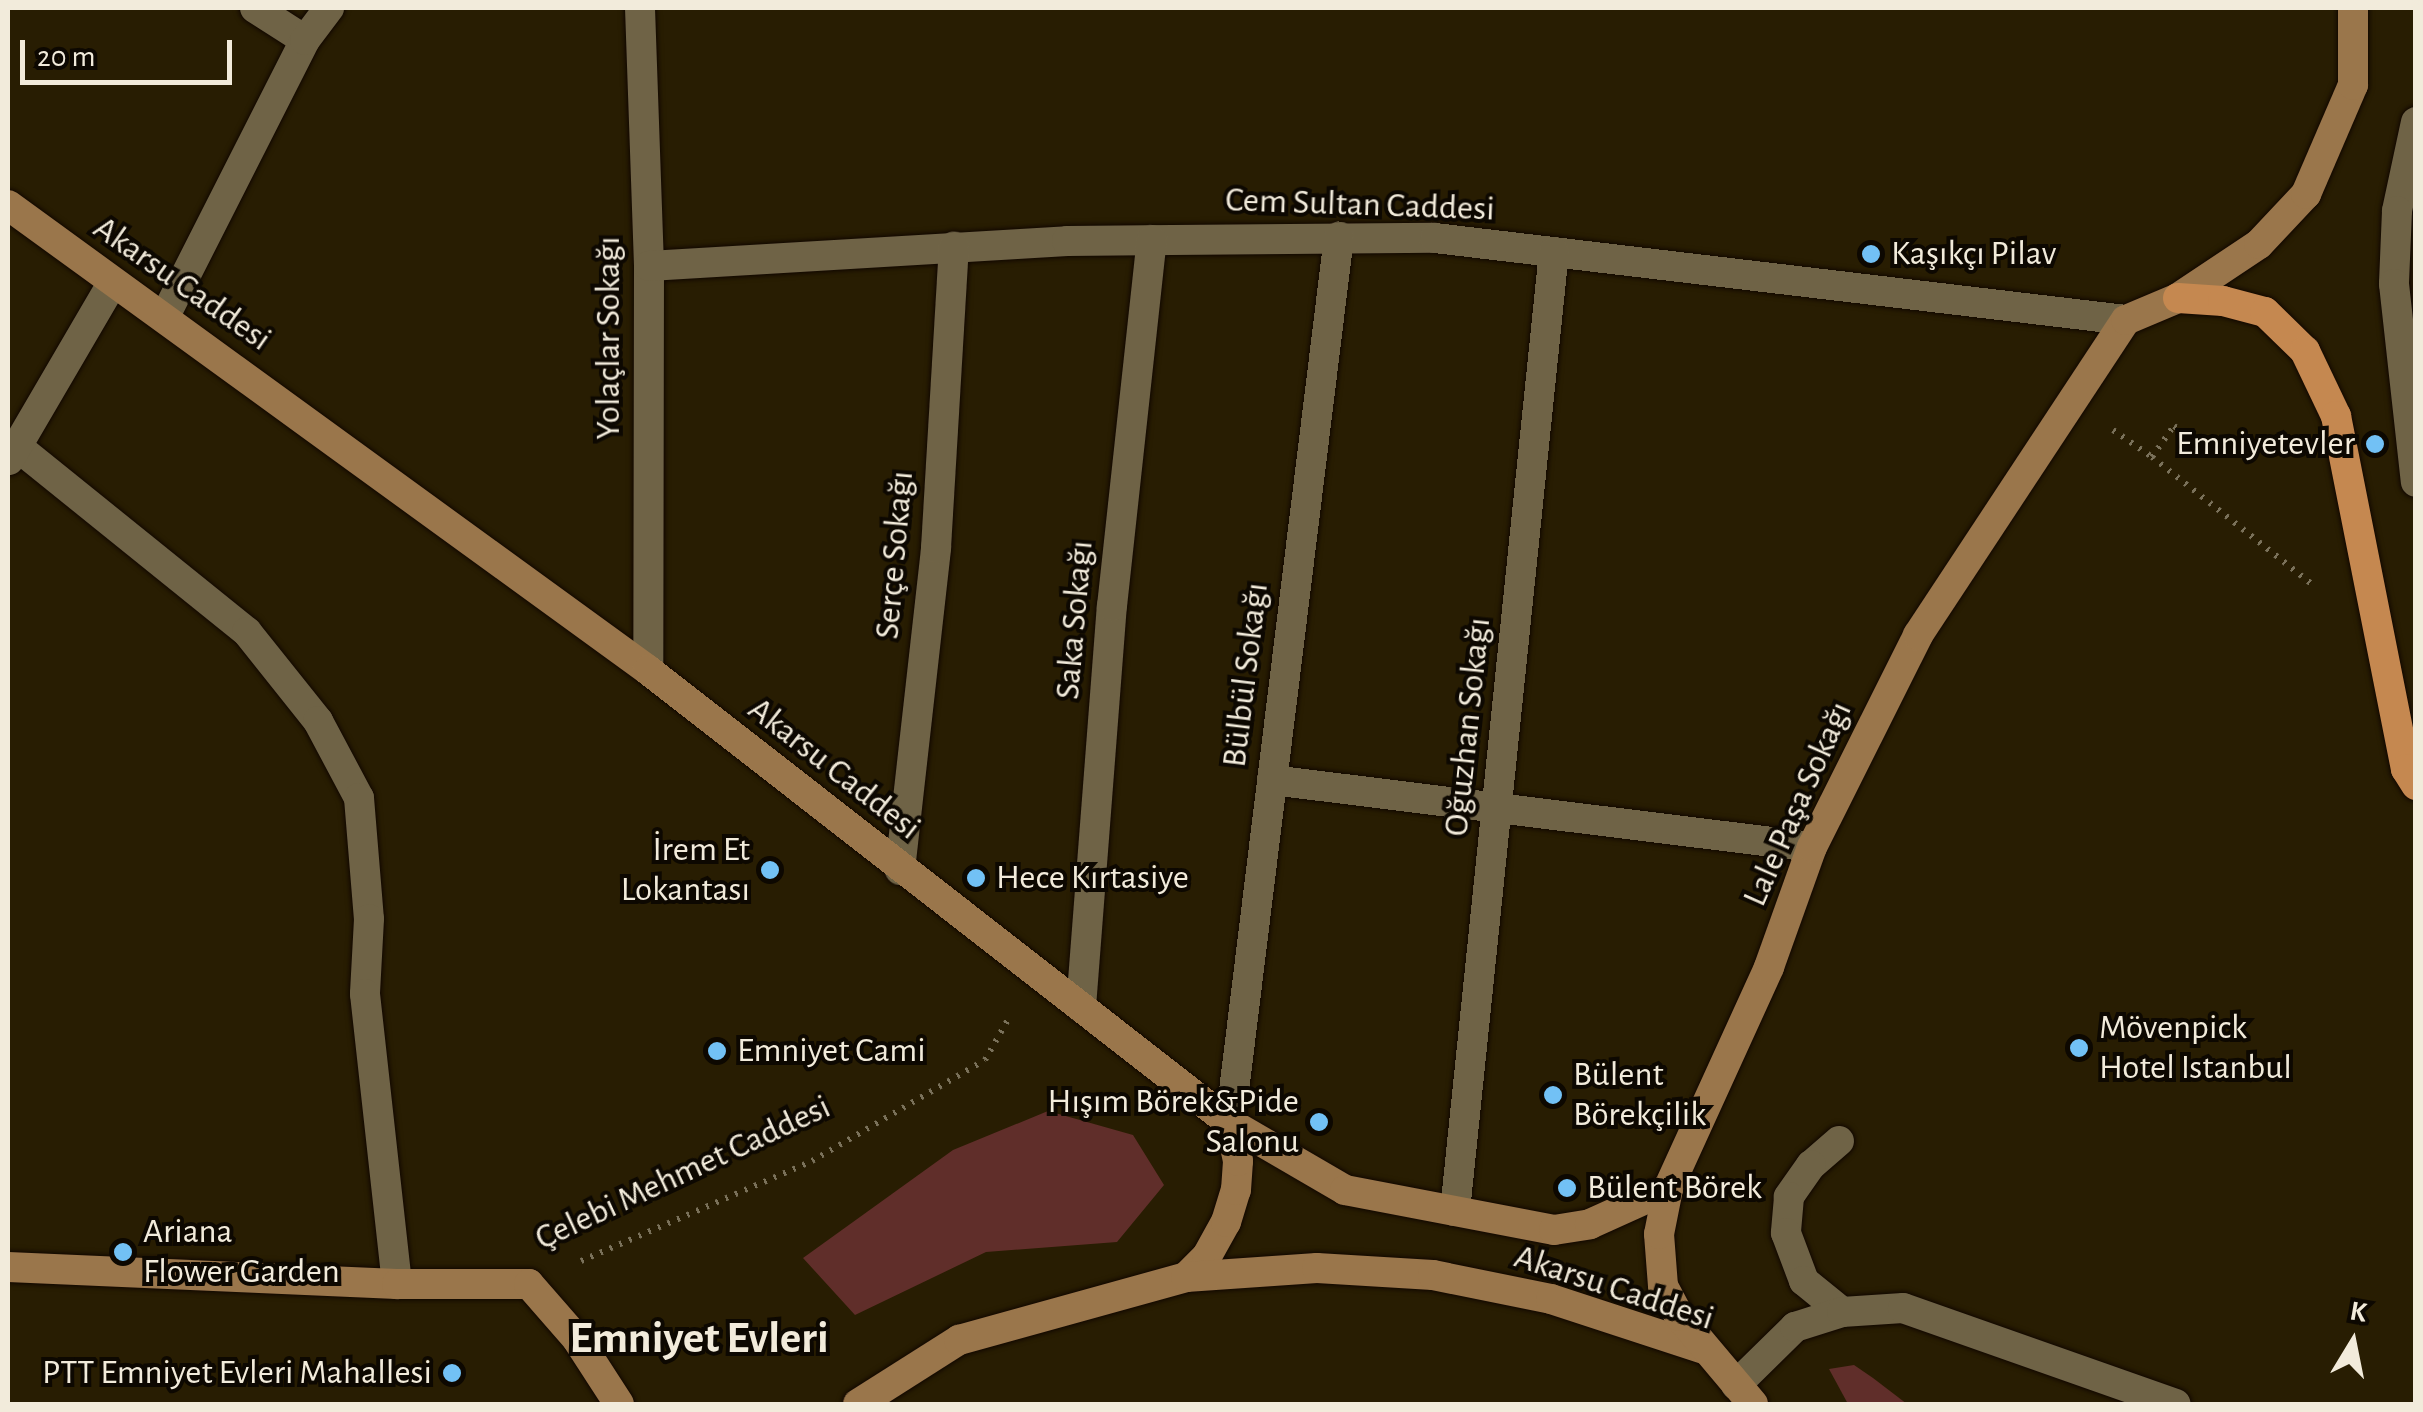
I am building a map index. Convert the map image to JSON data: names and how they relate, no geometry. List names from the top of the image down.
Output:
{
  "streets": {
    "street": [
      "Cem Sultan Caddesi",
      "Akarsu Caddesi",
      "Yolaçlar Sokağı",
      "Serçe Sokağı",
      "Saka Sokağı",
      "Bülbül Sokağı",
      "Oğuzhan Sokağı",
      "Lale Paşa Sokağı",
      "Çelebi Mehmet Caddesi"
    ]
  },
  "crossings": [
    ["Cem Sultan Caddesi", "Yolaçlar Sokağı"],
    ["Cem Sultan Caddesi", "Serçe Sokağı"],
    ["Cem Sultan Caddesi", "Saka Sokağı"],
    ["Cem Sultan Caddesi", "Bülbül Sokağı"],
    ["Cem Sultan Caddesi", "Oğuzhan Sokağı"],
    ["Cem Sultan Caddesi", "Lale Paşa Sokağı"],
    ["Akarsu Caddesi", "Yolaçlar Sokağı"],
    ["Akarsu Caddesi", "Serçe Sokağı"],
    ["Akarsu Caddesi", "Saka Sokağı"],
    ["Akarsu Caddesi", "Bülbül Sokağı"],
    ["Akarsu Caddesi", "Oğuzhan Sokağı"],
    ["Akarsu Caddesi", "Lale Paşa Sokağı"],
    ["Akarsu Caddesi", "Çelebi Mehmet Caddesi"]
  ],
  "districts": ["Emniyet Evleri"],
  "places": [
    "Kaşıkçı Pilav",
    "Emniyetevler",
    "İrem Et Lokantası",
    "Hece Kırtasiye",
    "Mövenpick Hotel Istanbul",
    "Emniyet Cami",
    "Bülent Börekçilik",
    "Hışım Börek&Pide Salonu",
    "Bülent Börek",
    "Ariana Flower Garden",
    "PTT Emniyet Evleri Mahallesi"
  ],
  "scale_bar": "20 m",
  "north": "top"
}
